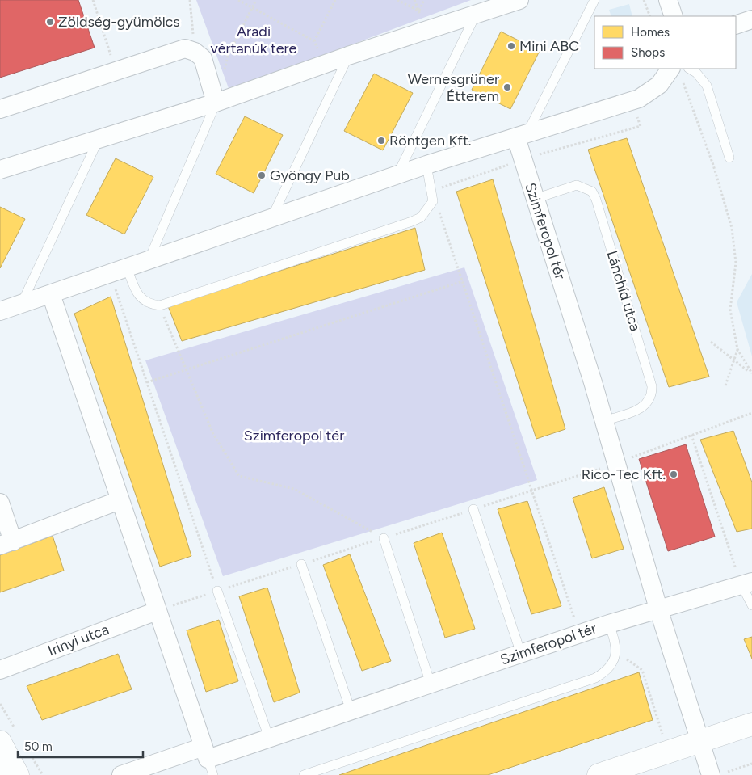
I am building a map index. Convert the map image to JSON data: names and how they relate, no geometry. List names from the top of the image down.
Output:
{
  "streets": {
    "street": ["Szimferopol tér", "Irinyi utca"],
    "lane": ["Lánchíd utca"]
  },
  "crossings": [
    ["Szimferopol tér", "Lánchíd utca"]
  ],
  "parks": ["Aradi vértanúk tere", "Szimferopol tér"],
  "places": [
    "Zöldség-gyümölcs",
    "Mini ABC",
    "Wernesgrüner Étterem",
    "Röntgen Kft.",
    "Gyöngy Pub",
    "Rico-Tec Kft."
  ],
  "legend": ["Homes", "Shops"],
  "scale_bar": "50 m"
}
